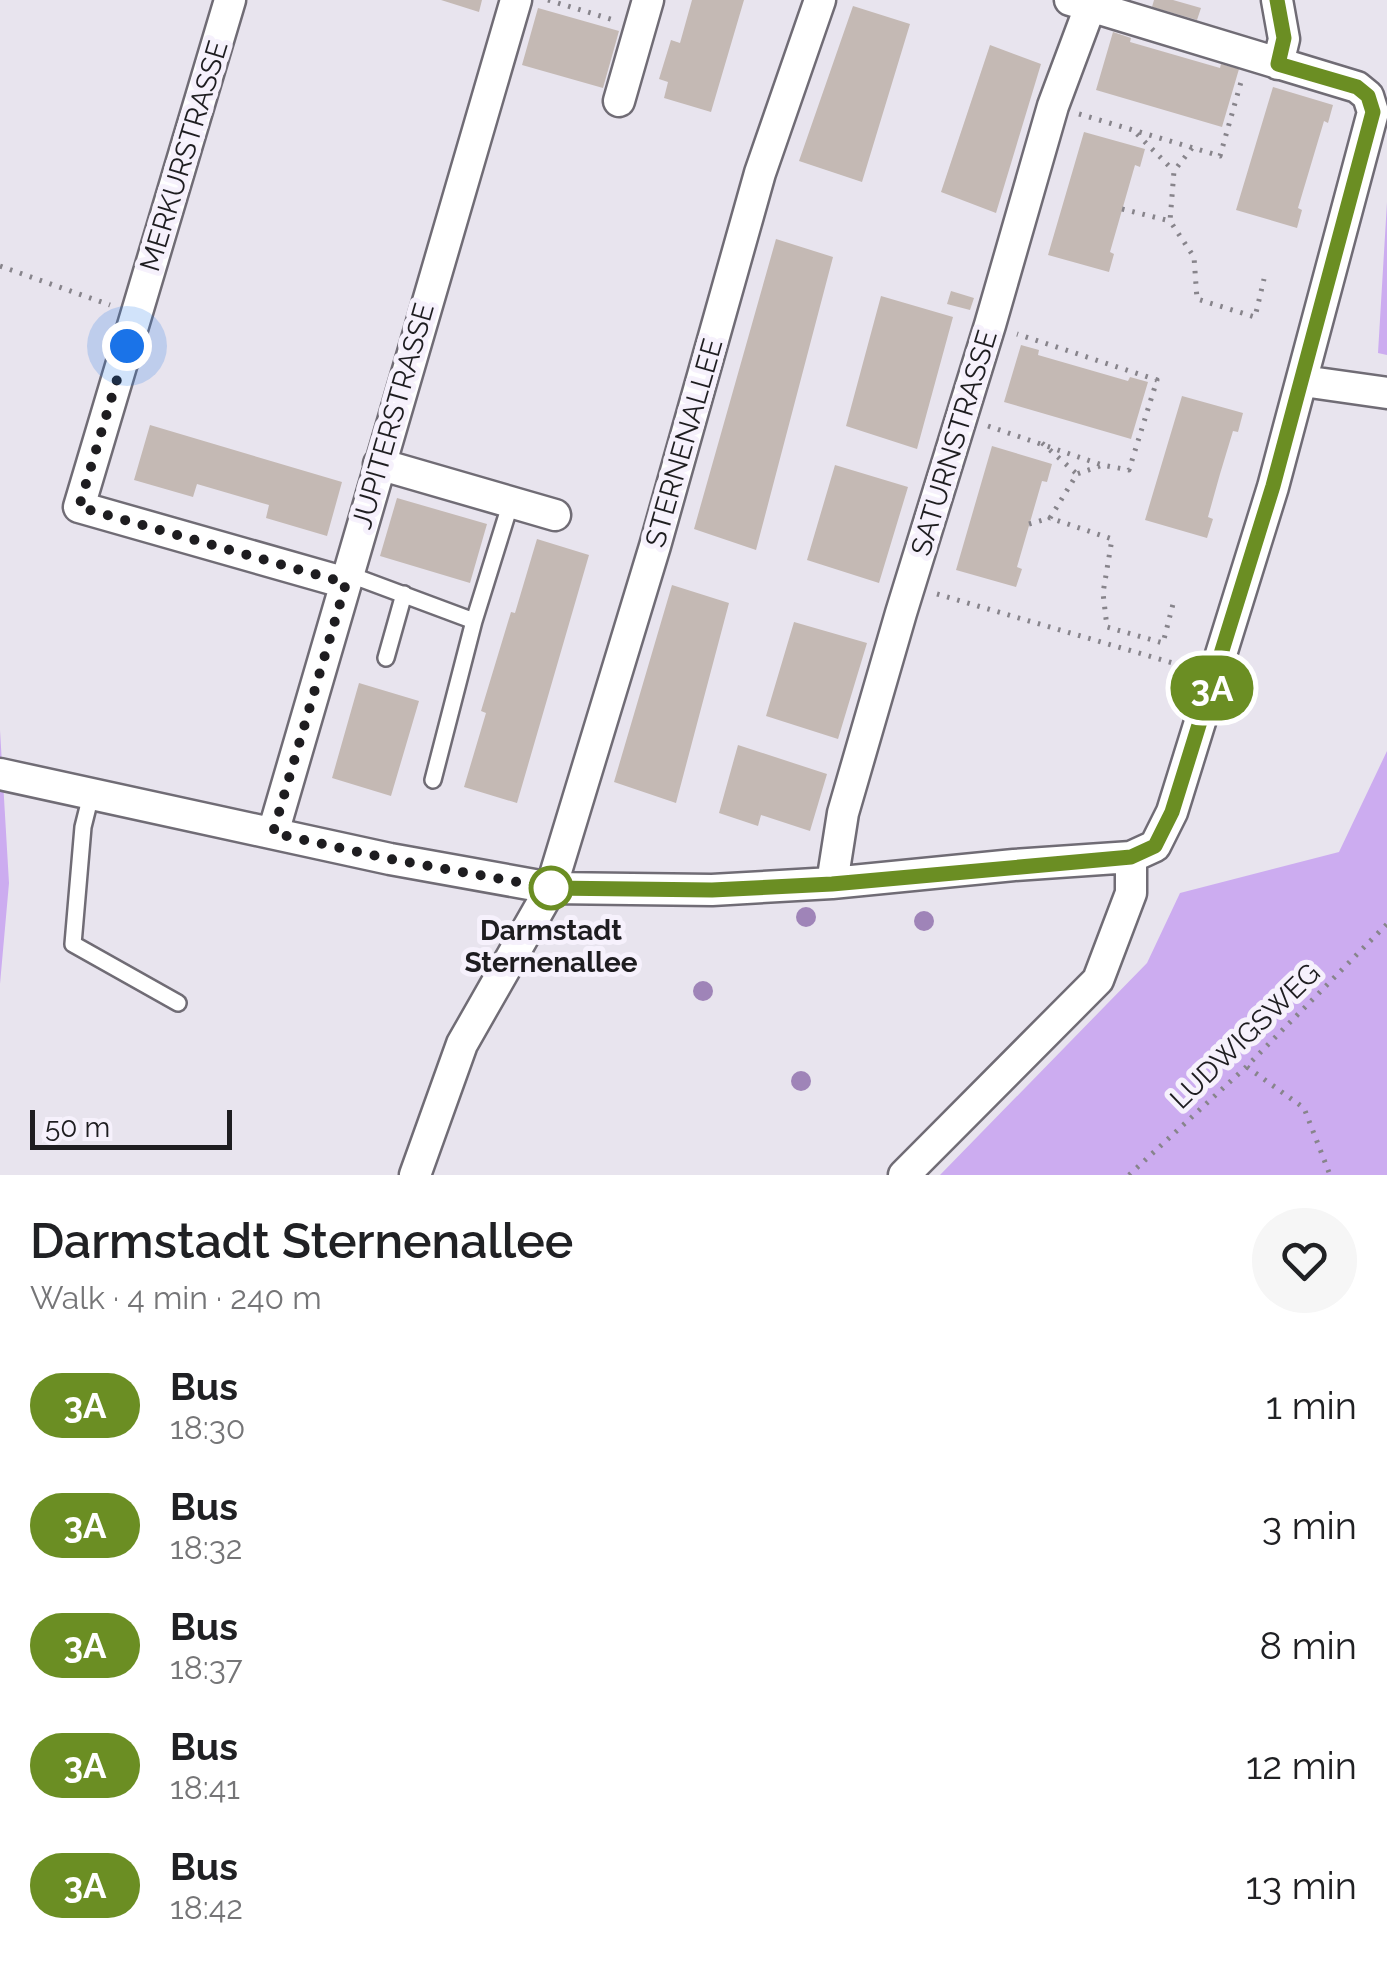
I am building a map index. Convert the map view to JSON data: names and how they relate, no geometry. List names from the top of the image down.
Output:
{
  "streets": {
    "street": [
      "MERKURSTRASSE",
      "JUPITERSTRASSE",
      "STERNENALLEE",
      "SATURNSTRASSE"
    ],
    "path": ["LUDWIGSWEG"]
  },
  "crossings": [
    ["MERKURSTRASSE", "JUPITERSTRASSE"]
  ],
  "places": ["Darmstadt Sternenallee"],
  "lines": ["bus line 3A"],
  "scale_bar": "50 m",
  "page": {
    "on_map": "3A",
    "scale": "50 m",
    "heading": ["Darmstadt Sternenallee", "Walk · 4 min · 240 m"],
    "list": [
      {
        "mark": "3A",
        "name": "Bus",
        "note": "18:30",
        "value": "1 min"
      },
      {
        "mark": "3A",
        "name": "Bus",
        "note": "18:32",
        "value": "3 min"
      },
      {
        "mark": "3A",
        "name": "Bus",
        "note": "18:37",
        "value": "8 min"
      },
      {
        "mark": "3A",
        "name": "Bus",
        "note": "18:41",
        "value": "12 min"
      },
      {
        "mark": "3A",
        "name": "Bus",
        "note": "18:42",
        "value": "13 min"
      }
    ]
  }
}
